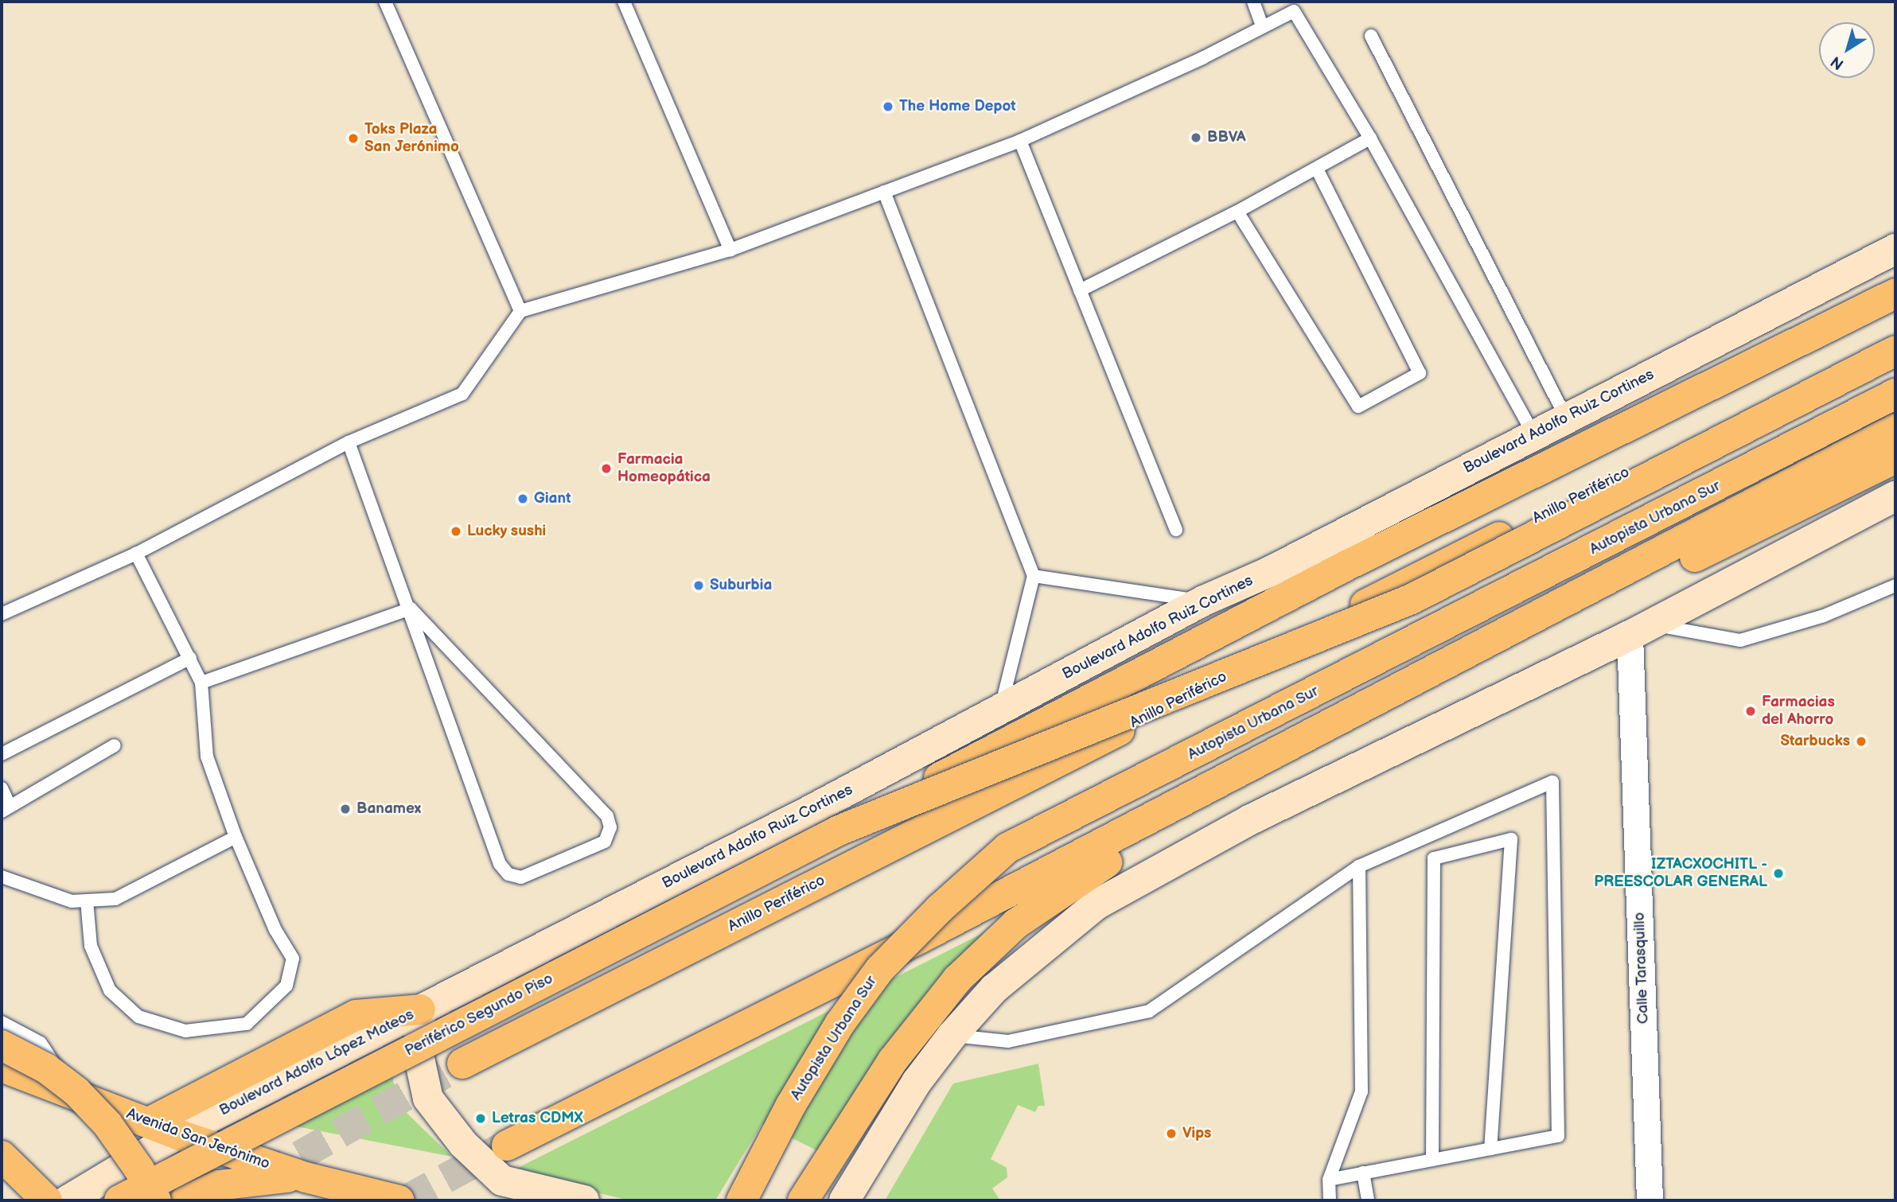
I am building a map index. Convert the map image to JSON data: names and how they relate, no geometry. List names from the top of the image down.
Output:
{
  "streets": {
    "main road": [
      "Boulevard Adolfo Ruiz Cortines",
      "Anillo Periférico",
      "Autopista Urbana Sur",
      "Periférico Segundo Piso",
      "Boulevard Adolfo López Mateos",
      "Avenida San Jerónimo"
    ],
    "street": ["Calle Tarasquillo"]
  },
  "crossings": [
    ["Boulevard Adolfo Ruiz Cortines", "Boulevard Adolfo López Mateos"],
    ["Boulevard Adolfo López Mateos", "Avenida San Jerónimo"]
  ],
  "places": [
    "The Home Depot",
    "BBVA",
    "Toks Plaza San Jerónimo",
    "Farmacia Homeopática",
    "Giant",
    "Lucky sushi",
    "Suburbia",
    "Farmacias del Ahorro",
    "Starbucks",
    "Banamex",
    "IZTACXOCHITL - PREESCOLAR GENERAL",
    "Letras CDMX",
    "Vips"
  ],
  "north": "bottom left"
}
